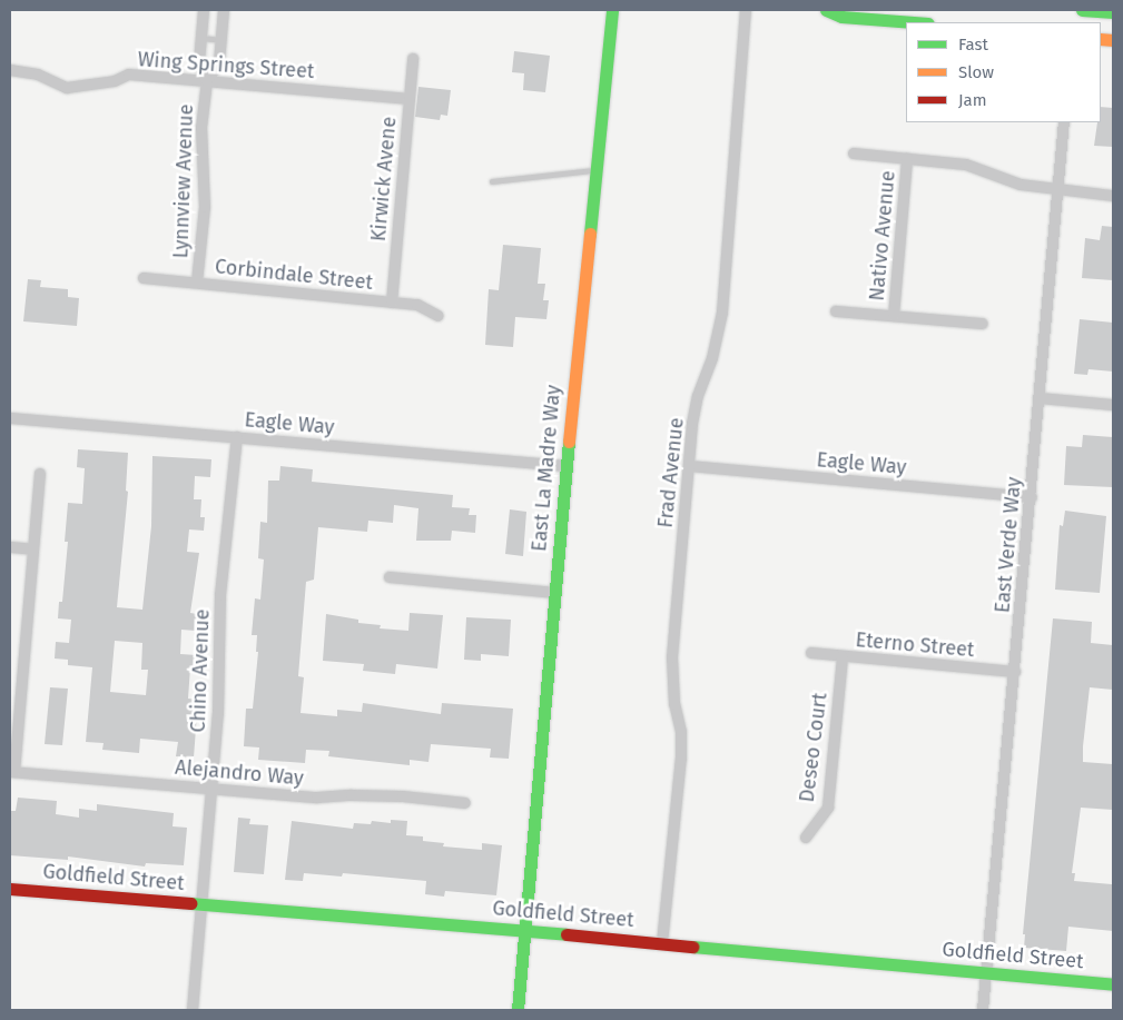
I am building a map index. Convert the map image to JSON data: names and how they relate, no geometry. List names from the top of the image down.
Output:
{
  "streets": {
    "street": [
      "Wing Springs Street",
      "Kirwick Avene",
      "Lynnview Avenue",
      "Nativo Avenue",
      "Corbindale Street",
      "Eagle Way",
      "East La Madre Way",
      "Frad Avenue",
      "East Verde Way",
      "Eterno Street",
      "Chino Avenue",
      "Deseo Court",
      "Alejandro Way",
      "Goldfield Street"
    ]
  },
  "crossings": [
    ["Wing Springs Street", "Kirwick Avene"],
    ["Wing Springs Street", "Lynnview Avenue"],
    ["Kirwick Avene", "Corbindale Street"],
    ["Lynnview Avenue", "Corbindale Street"],
    ["Eagle Way", "East La Madre Way"],
    ["Eagle Way", "Frad Avenue"],
    ["Eagle Way", "East Verde Way"],
    ["Eagle Way", "Chino Avenue"],
    ["East La Madre Way", "Goldfield Street"],
    ["Frad Avenue", "Goldfield Street"],
    ["East Verde Way", "Eterno Street"],
    ["East Verde Way", "Goldfield Street"],
    ["Eterno Street", "Deseo Court"],
    ["Chino Avenue", "Alejandro Way"],
    ["Chino Avenue", "Goldfield Street"]
  ],
  "legend": ["Fast", "Slow", "Jam"]
}
